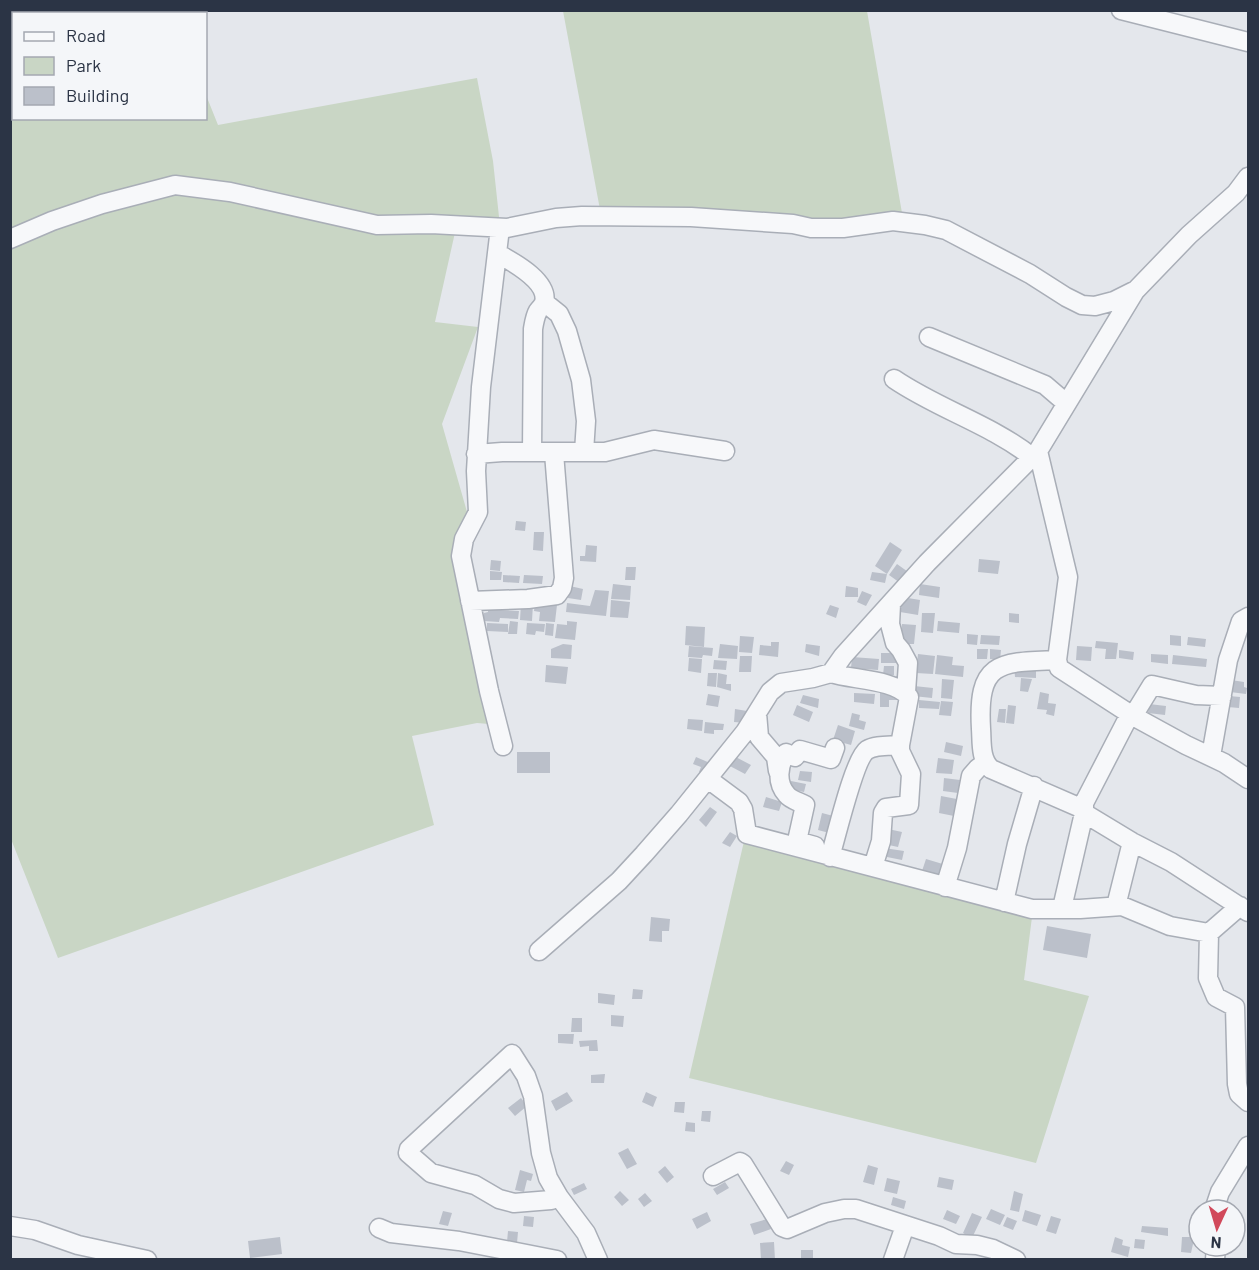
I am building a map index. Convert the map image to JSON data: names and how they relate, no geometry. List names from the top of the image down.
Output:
{
  "legend": ["Road", "Park", "Building"],
  "north": "bottom"
}
